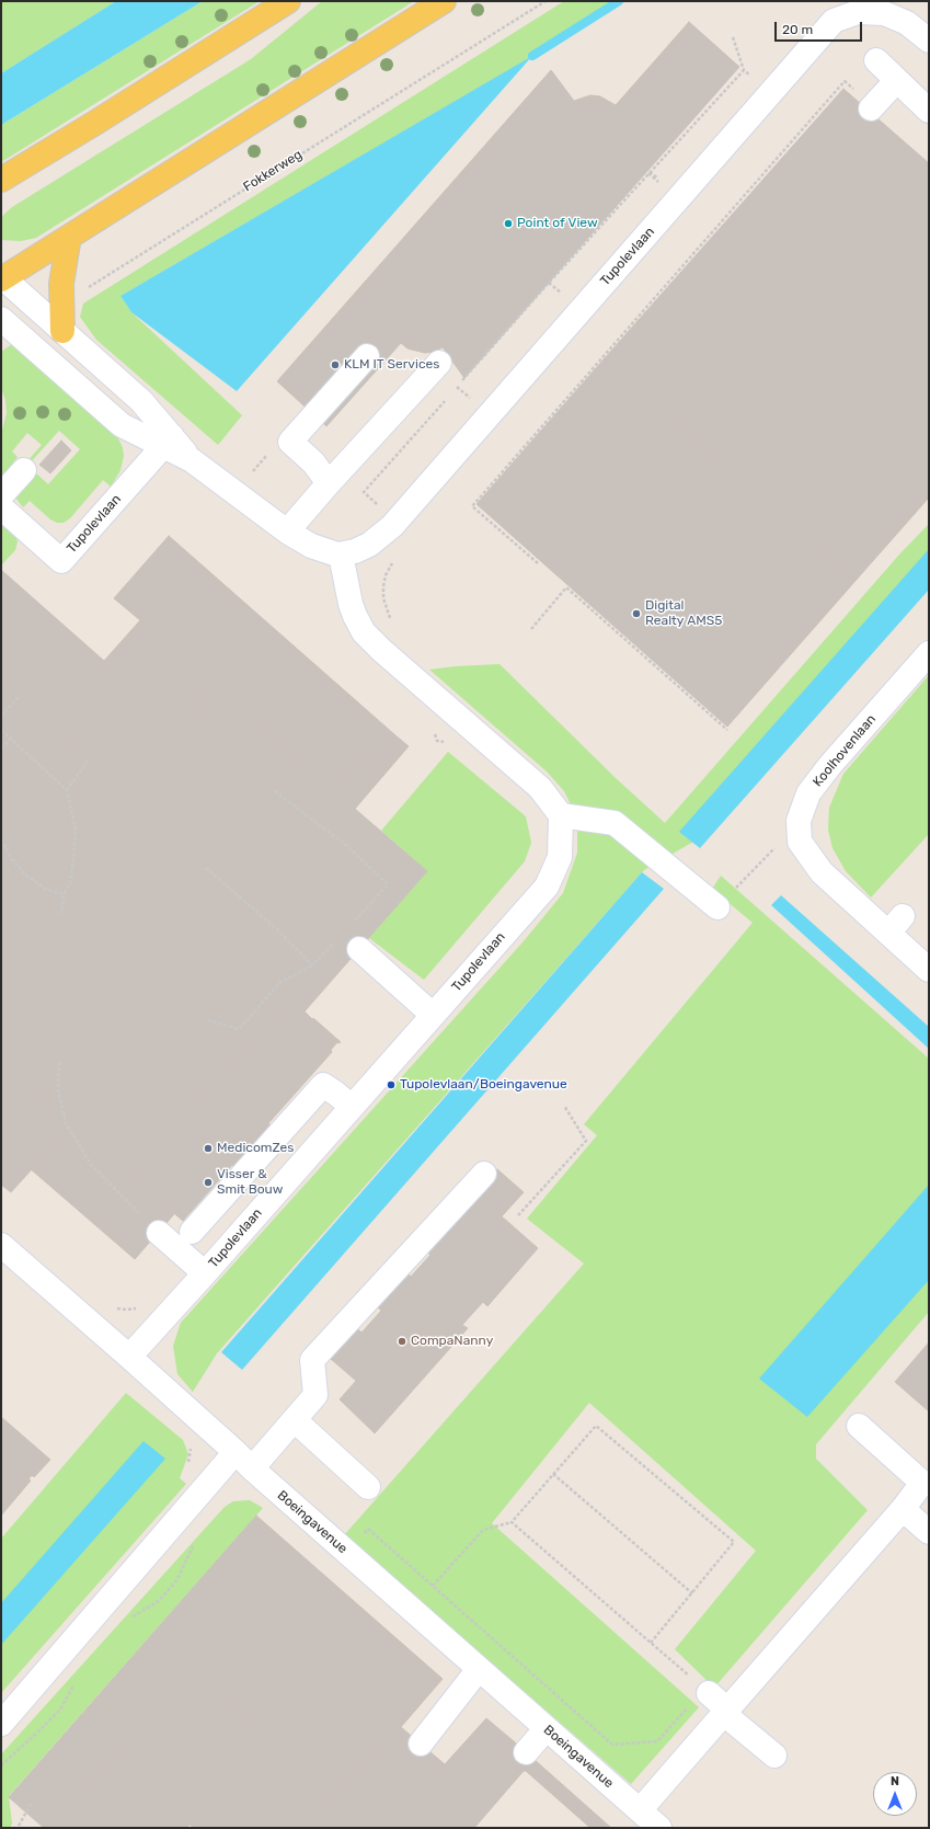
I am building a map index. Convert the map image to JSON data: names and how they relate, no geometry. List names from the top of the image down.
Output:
{
  "streets": {
    "street": ["Tupolevlaan", "Koolhovenlaan", "Boeingavenue"],
    "path": ["Fokkerweg"]
  },
  "places": [
    "Point of View",
    "KLM IT Services",
    "Digital Realty AMS5",
    "Tupolevlaan/Boeingavenue",
    "MedicomZes",
    "Visser & Smit Bouw",
    "CompaNanny"
  ],
  "scale_bar": "20 m",
  "north": "top"
}
